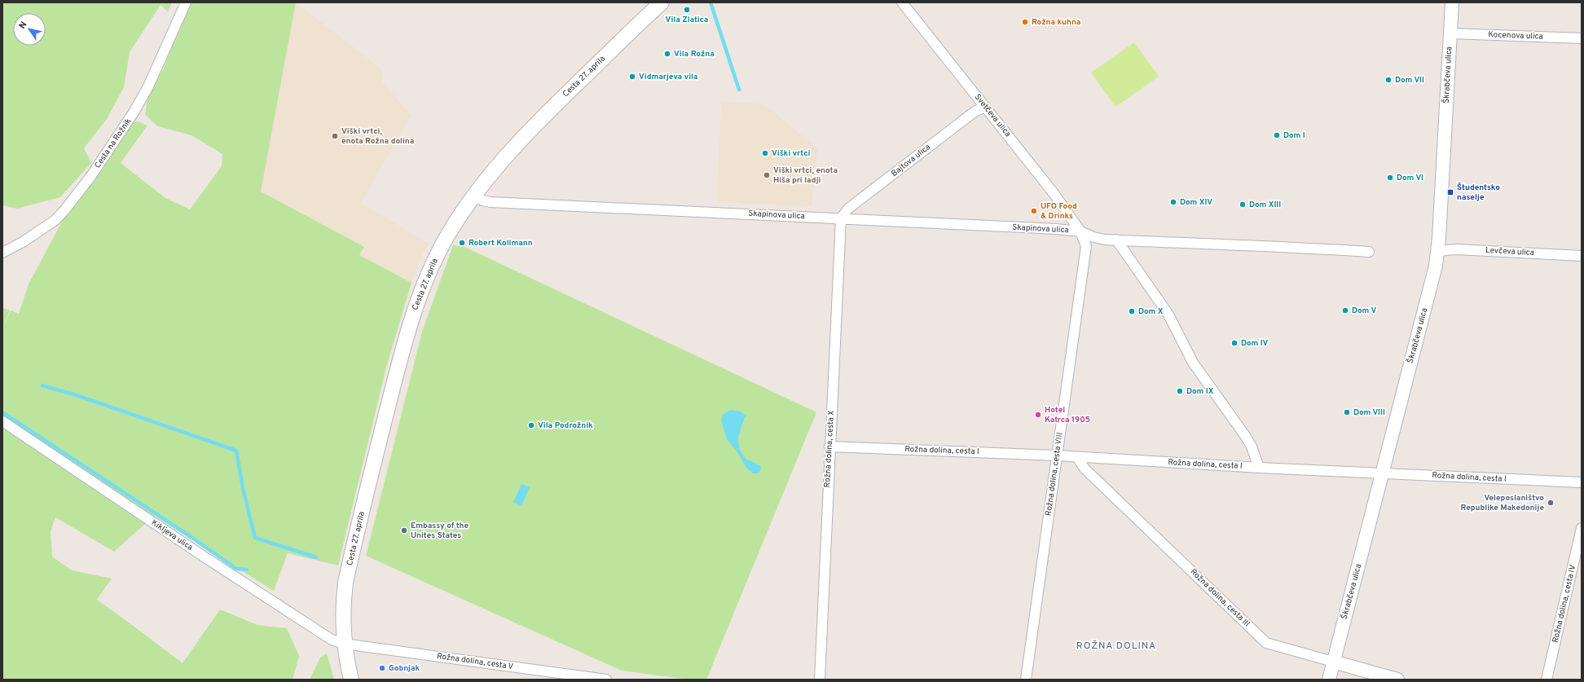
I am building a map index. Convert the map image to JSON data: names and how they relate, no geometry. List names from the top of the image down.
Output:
{
  "streets": {
    "main road": ["Cesta 27. aprila"],
    "street": [
      "Kocenova ulica",
      "Škrabčeva ulica",
      "Svetčeva ulica",
      "Cesta na Rožnik",
      "Bajtova ulica",
      "Skapinova ulica",
      "Levčeva ulica",
      "Rožna dolina, cesta X",
      "Rožna dolina, cesta I",
      "Rožna dolina, cesta VIII",
      "Kikljeva ulica",
      "Rožna dolina, cesta III",
      "Rožna dolina, cesta IV",
      "Rožna dolina, cesta V"
    ]
  },
  "crossings": [
    ["Kocenova ulica", "Škrabčeva ulica"],
    ["Škrabčeva ulica", "Levčeva ulica"],
    ["Škrabčeva ulica", "Rožna dolina, cesta I"],
    ["Škrabčeva ulica", "Rožna dolina, cesta III"],
    ["Cesta 27. aprila", "Skapinova ulica"],
    ["Cesta 27. aprila", "Kikljeva ulica"],
    ["Cesta 27. aprila", "Rožna dolina, cesta V"],
    ["Svetčeva ulica", "Bajtova ulica"],
    ["Svetčeva ulica", "Skapinova ulica"],
    ["Svetčeva ulica", "Rožna dolina, cesta VIII"],
    ["Bajtova ulica", "Skapinova ulica"],
    ["Bajtova ulica", "Rožna dolina, cesta X"],
    ["Skapinova ulica", "Rožna dolina, cesta X"],
    ["Skapinova ulica", "Rožna dolina, cesta VIII"],
    ["Rožna dolina, cesta X", "Rožna dolina, cesta I"],
    ["Rožna dolina, cesta I", "Rožna dolina, cesta VIII"],
    ["Rožna dolina, cesta I", "Rožna dolina, cesta III"],
    ["Kikljeva ulica", "Rožna dolina, cesta V"]
  ],
  "districts": ["ROŽNA DOLINA"],
  "places": {
    "other": [
      "Vila Zlatica",
      "Rožna kuhna",
      "Vila Rožna",
      "Vidmarjeva vila",
      "Dom VII",
      "Dom I",
      "Viški vrtci, enota Rožna dolina",
      "Viški vrtci",
      "Viški vrtci, enota Hiša pri ladji",
      "Dom VI",
      "Dom XIV",
      "Dom XIII",
      "UFO Food & Drinks",
      "Robert Kollmann",
      "Dom V",
      "Dom X",
      "Dom IV",
      "Dom IX",
      "Dom VIII",
      "Hotel Katrca 1905",
      "Vila Podrožnik",
      "Veleposlaništvo Republike Makedonije",
      "Embassy of the Unites States",
      "Gobnjak"
    ],
    "transit": ["Študentsko naselje"]
  },
  "north": "top left"
}
